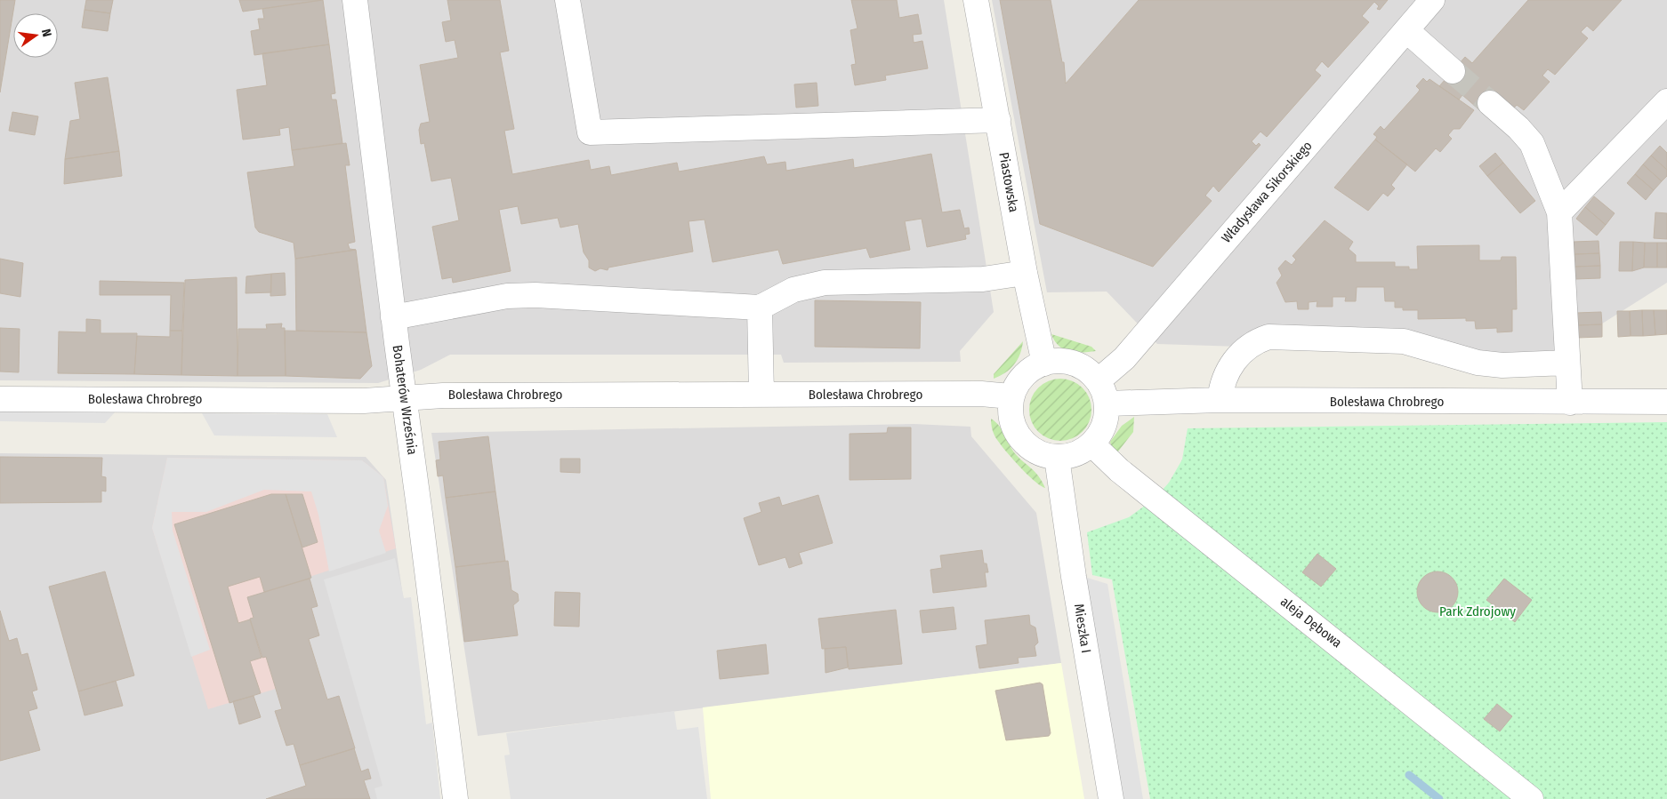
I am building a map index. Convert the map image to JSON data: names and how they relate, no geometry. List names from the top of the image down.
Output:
{
  "streets": {
    "street": [
      "Piastowska",
      "Władysława Sikorskiego",
      "Bolesława Chrobrego",
      "Bohaterów Września",
      "aleja Dębowa",
      "Mieszka I"
    ]
  },
  "crossings": [
    ["Piastowska", "Władysława Sikorskiego"],
    ["Piastowska", "Bolesława Chrobrego"],
    ["Piastowska", "aleja Dębowa"],
    ["Piastowska", "Mieszka I"],
    ["Władysława Sikorskiego", "Bolesława Chrobrego"],
    ["Władysława Sikorskiego", "aleja Dębowa"],
    ["Władysława Sikorskiego", "Mieszka I"],
    ["Bolesława Chrobrego", "Bohaterów Września"],
    ["Bolesława Chrobrego", "aleja Dębowa"],
    ["Bolesława Chrobrego", "Mieszka I"],
    ["aleja Dębowa", "Mieszka I"]
  ],
  "parks": ["Park Zdrojowy"],
  "north": "right"
}
